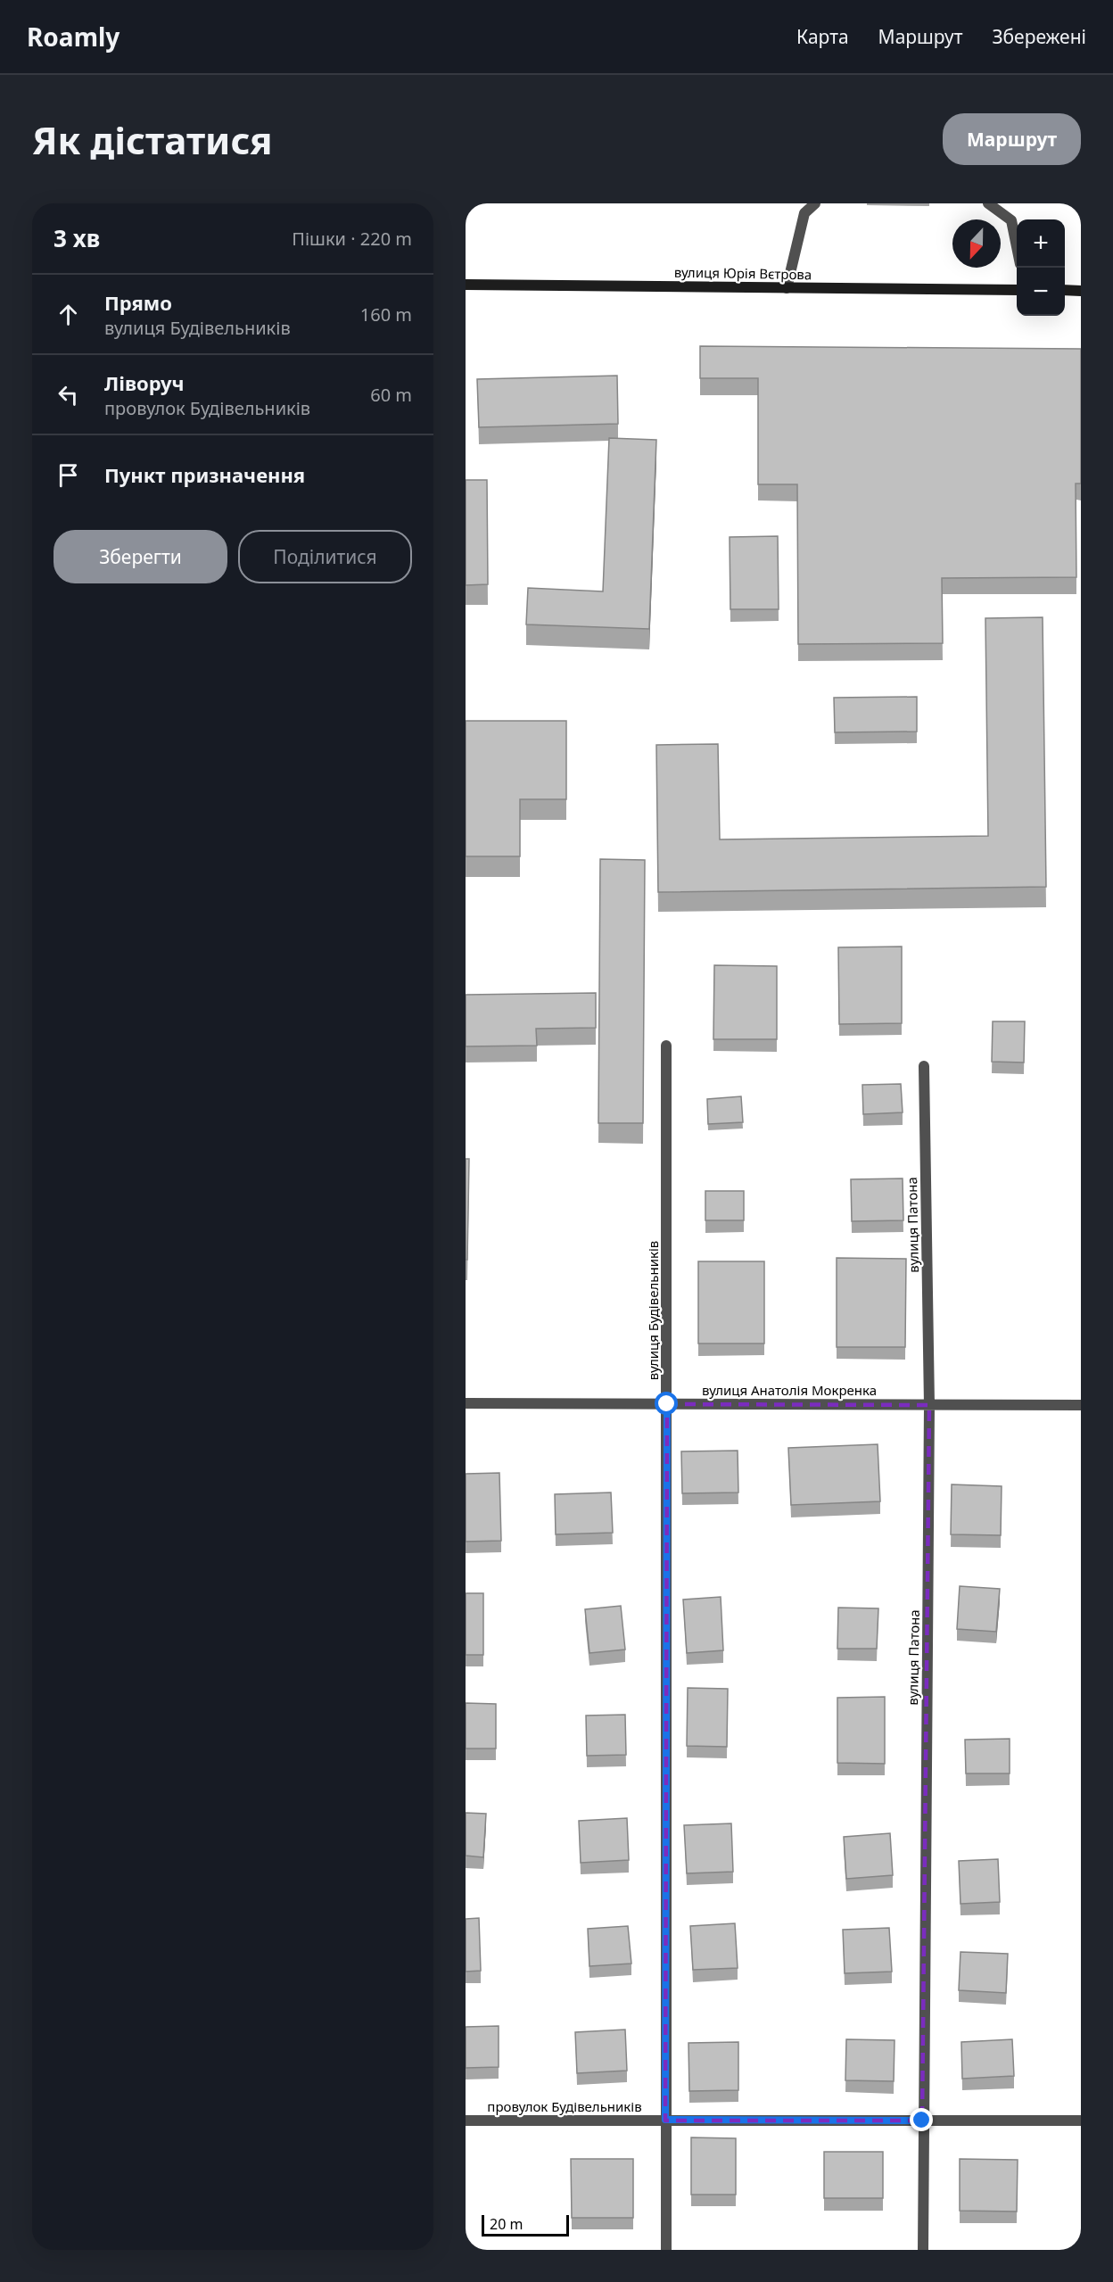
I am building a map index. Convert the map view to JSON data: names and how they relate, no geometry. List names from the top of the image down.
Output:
{
  "streets": {
    "street": [
      "вулиця Юрія Вєтрова",
      "вулиця Патона",
      "вулиця Будівельників",
      "вулиця Анатолія Мокренка",
      "провулок Будівельників"
    ]
  },
  "crossings": [
    ["вулиця Патона", "вулиця Анатолія Мокренка"],
    ["вулиця Патона", "провулок Будівельників"],
    ["вулиця Будівельників", "вулиця Анатолія Мокренка"],
    ["вулиця Будівельників", "провулок Будівельників"]
  ],
  "scale_bar": "20 m",
  "north": "bottom",
  "page": {
    "header": "Roamly",
    "nav": ["Карта", "Маршрут", "Збережені"],
    "buttons": [
      "Маршрут",
      ["Зберегти", "Поділитися"]
    ],
    "title": "Як дістатися",
    "heading": ["3 хв", "Пішки · 220 m"],
    "map_buttons": ["+", "−"],
    "list": [
      ["Прямо", "вулиця Будівельників", "160 m"],
      ["Ліворуч", "провулок Будівельників", "60 m"],
      "Пункт призначення"
    ],
    "scale": "20 m"
  }
}
